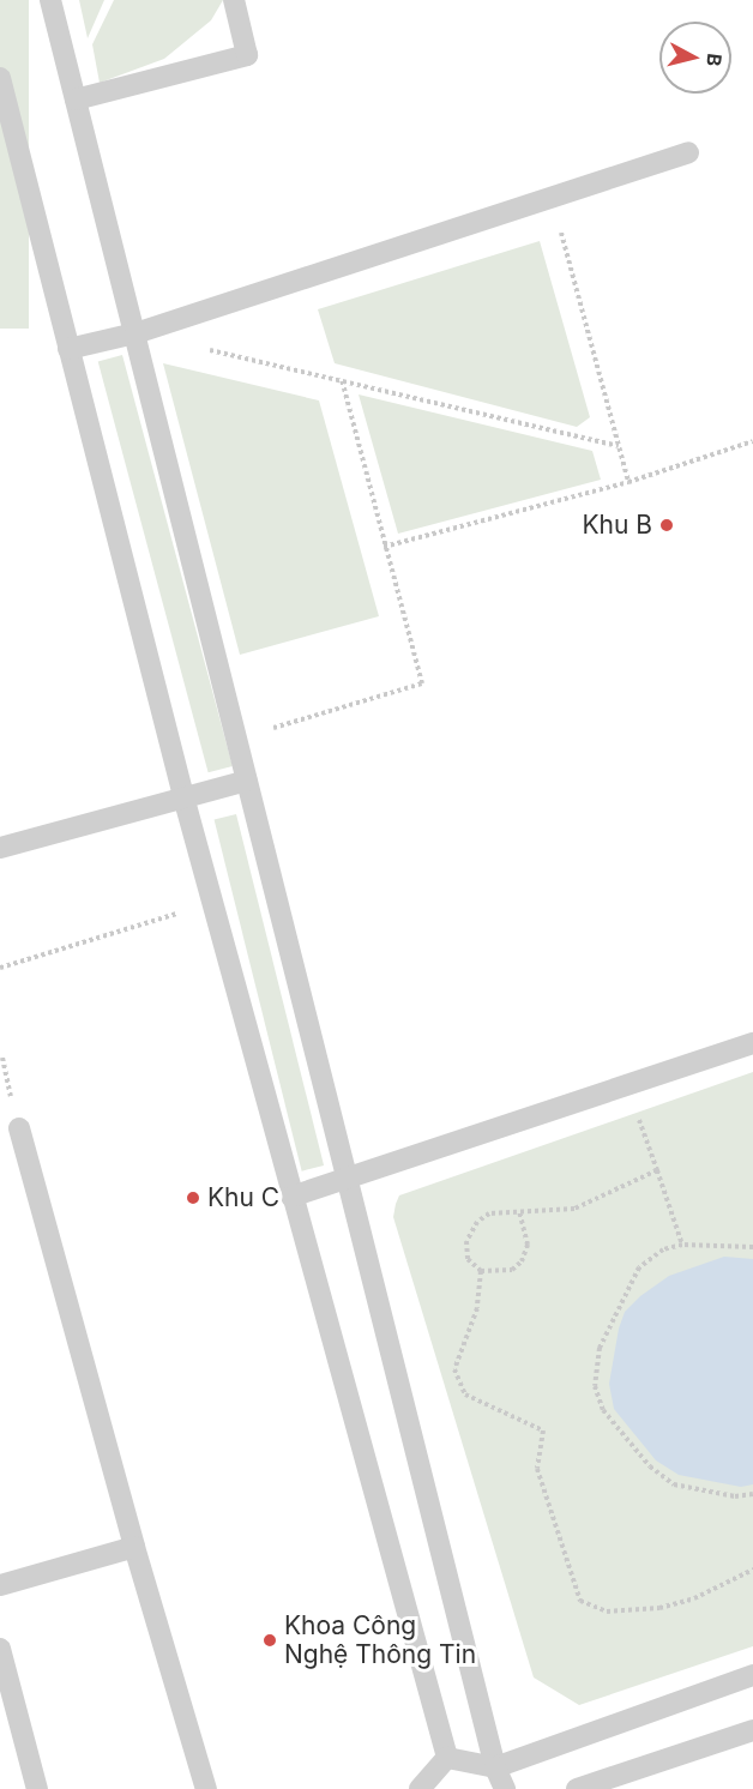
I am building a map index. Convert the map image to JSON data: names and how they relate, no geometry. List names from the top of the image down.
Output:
{
  "places": ["Khu B", "Khu C", "Khoa Công Nghệ Thông Tin"],
  "north": "right"
}
